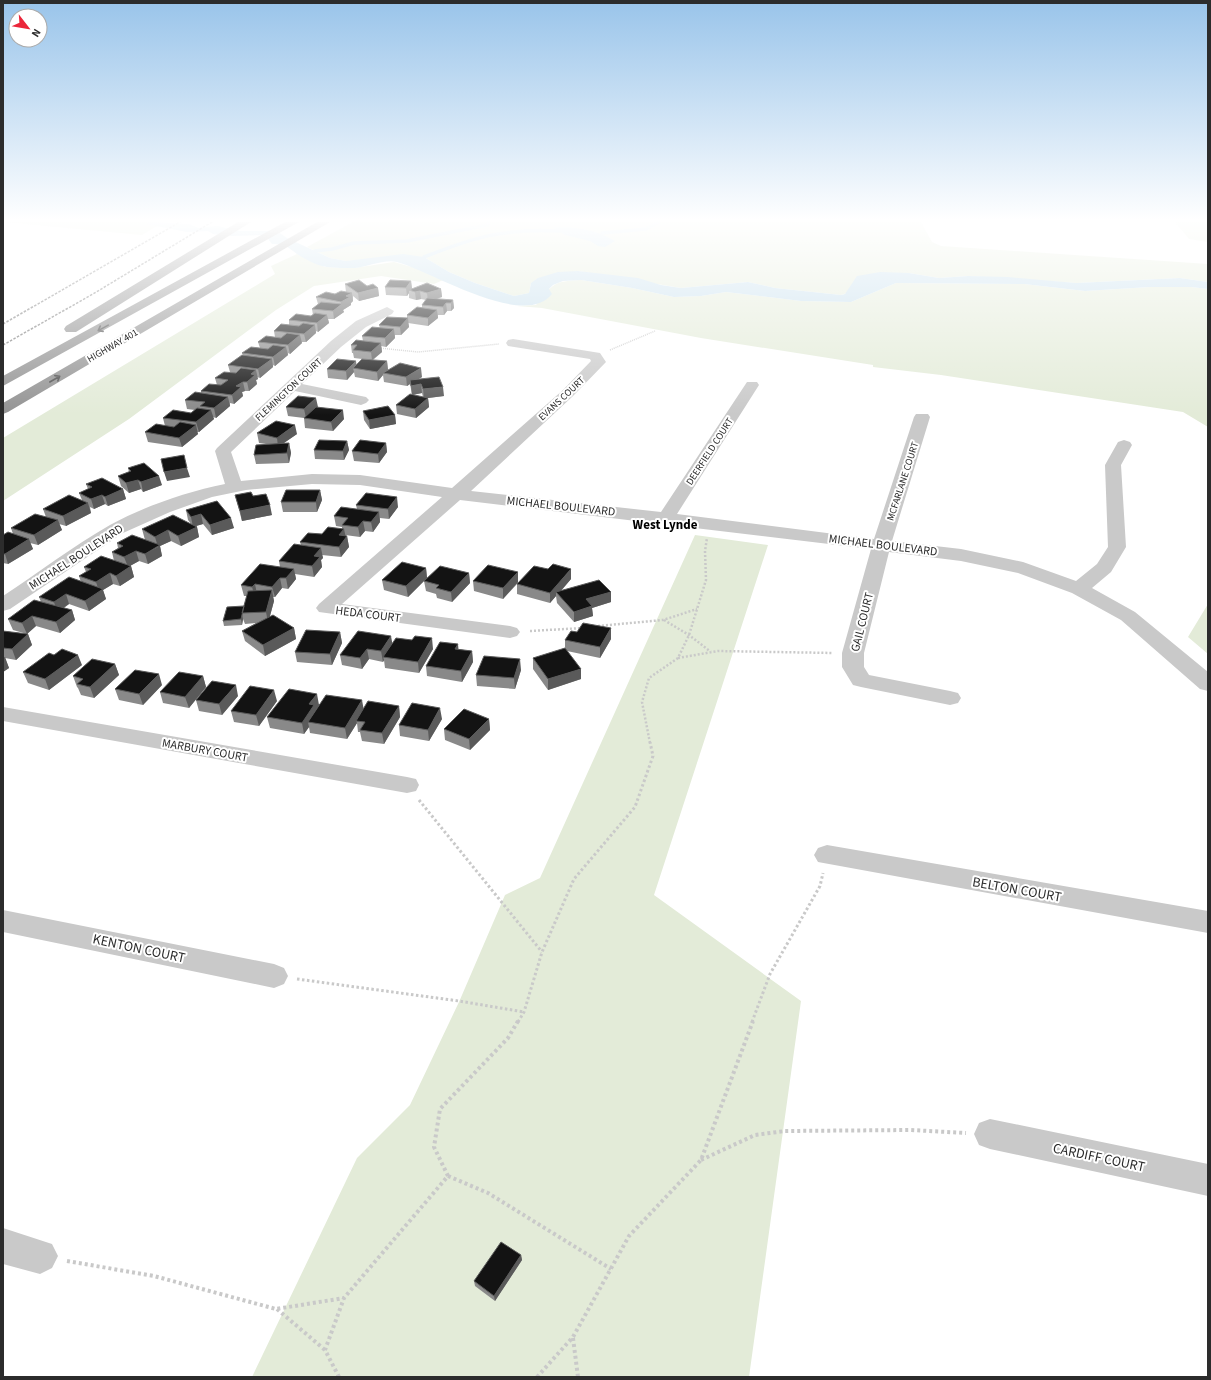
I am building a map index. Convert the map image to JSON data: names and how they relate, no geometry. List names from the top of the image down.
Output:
{
  "streets": {
    "highway": ["HIGHWAY 401"],
    "street": [
      "FLEMINGTON COURT",
      "EVANS COURT",
      "DEERFIELD COURT",
      "MCFARLANE COURT",
      "MICHAEL BOULEVARD",
      "HEDA COURT",
      "GAIL COURT",
      "MARBURY COURT",
      "BELTON COURT",
      "KENTON COURT",
      "CARDIFF COURT"
    ]
  },
  "crossings": [
    ["FLEMINGTON COURT", "MICHAEL BOULEVARD"],
    ["EVANS COURT", "MICHAEL BOULEVARD"],
    ["EVANS COURT", "HEDA COURT"],
    ["DEERFIELD COURT", "MICHAEL BOULEVARD"],
    ["MCFARLANE COURT", "MICHAEL BOULEVARD"],
    ["MCFARLANE COURT", "GAIL COURT"],
    ["MICHAEL BOULEVARD", "HEDA COURT"],
    ["MICHAEL BOULEVARD", "GAIL COURT"]
  ],
  "districts": ["West Lynde"],
  "north": "bottom right"
}
